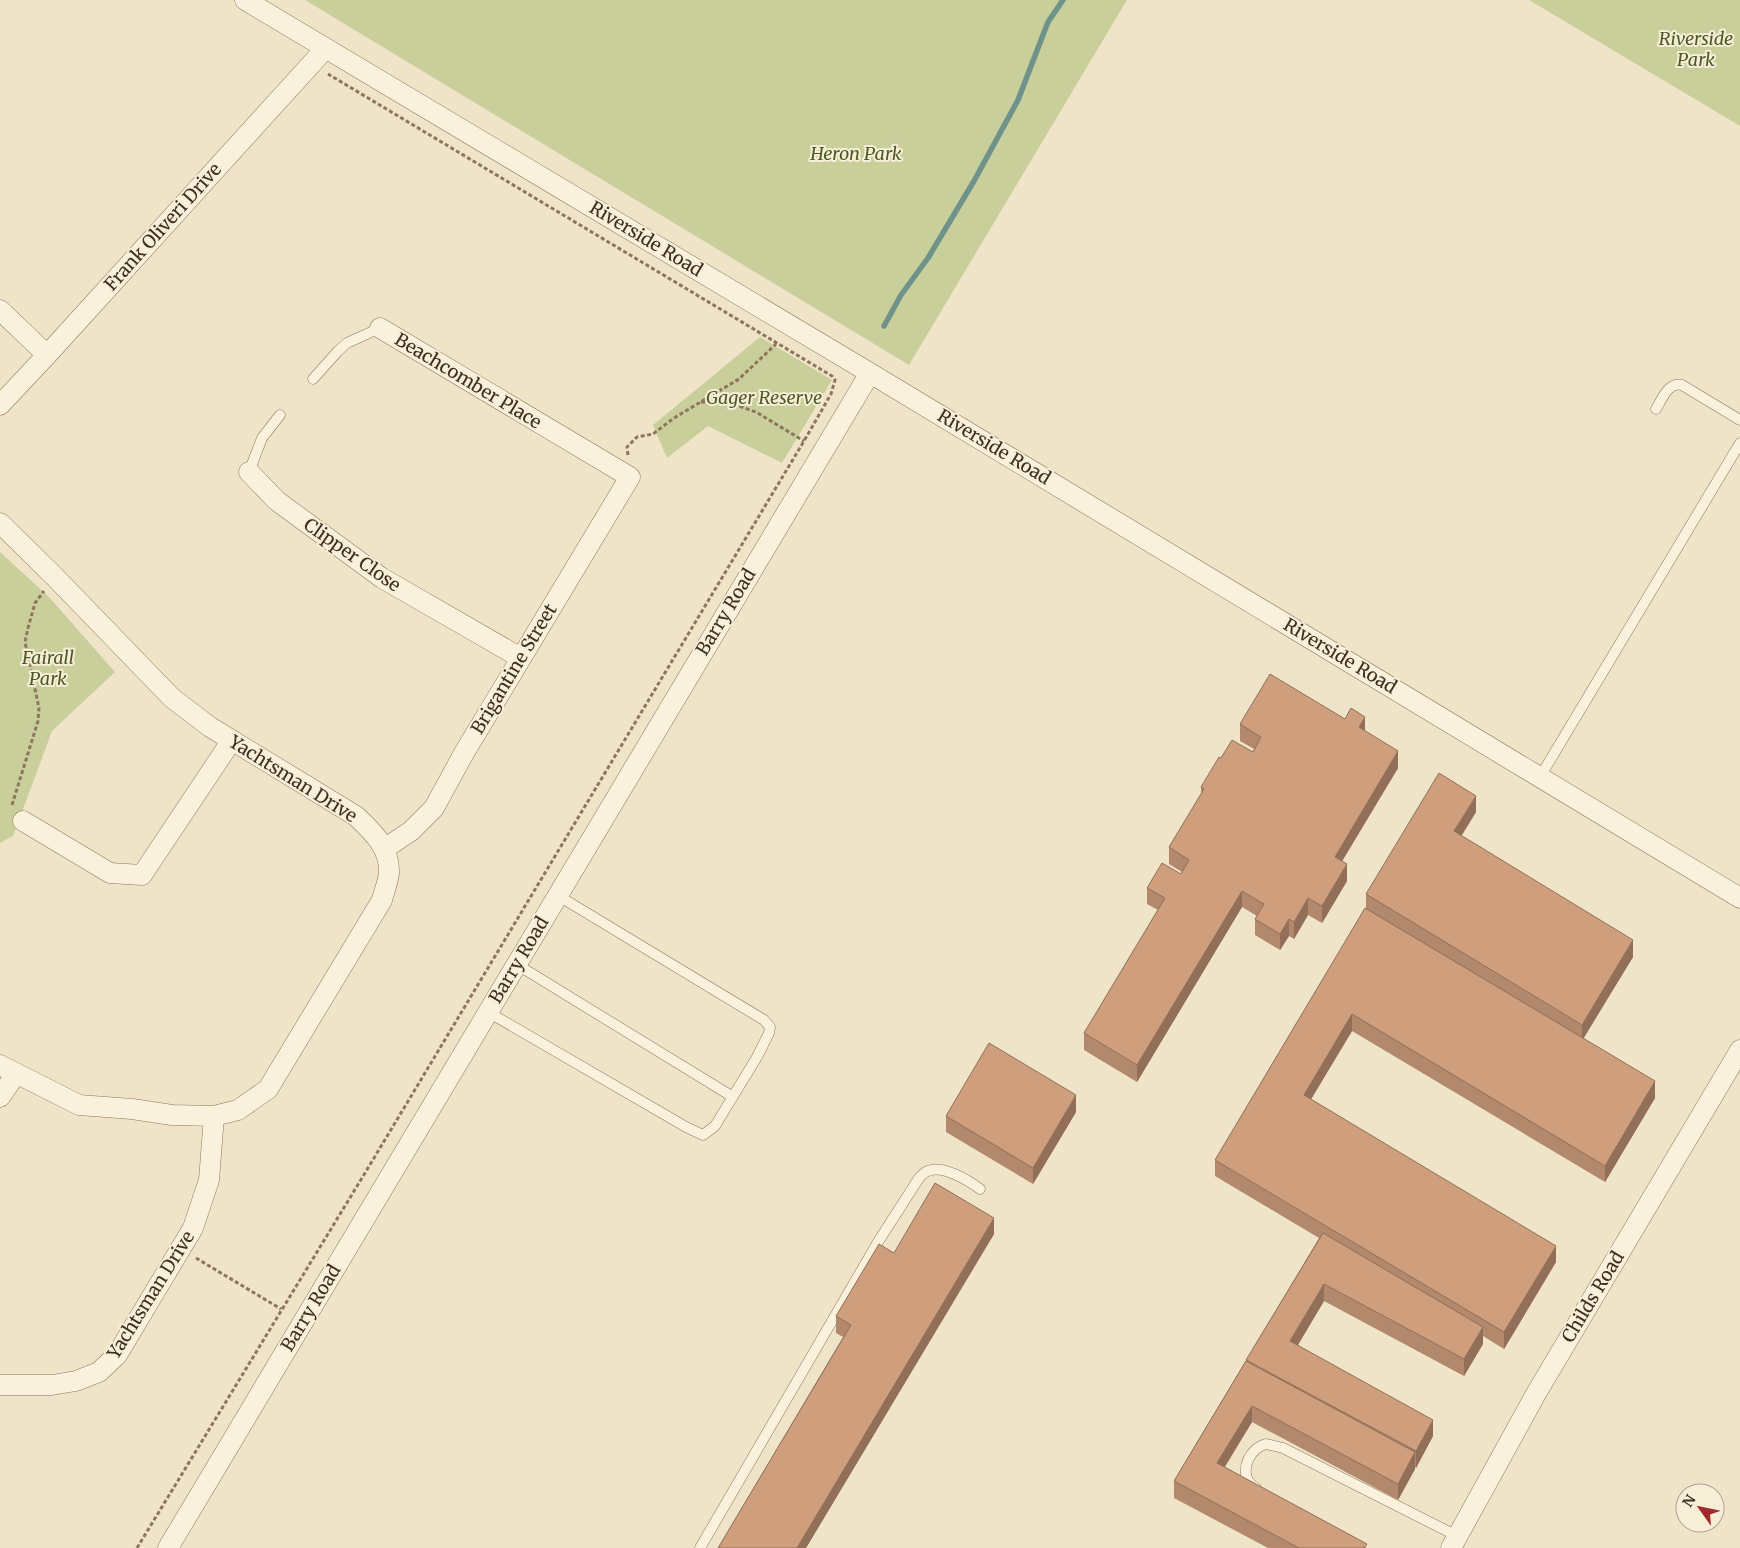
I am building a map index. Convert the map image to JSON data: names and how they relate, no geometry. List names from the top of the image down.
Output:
{
  "streets": {
    "street": [
      "Frank Oliveri Drive",
      "Riverside Road",
      "Beachcomber Place",
      "Clipper Close",
      "Barry Road",
      "Brigantine Street",
      "Yachtsman Drive",
      "Childs Road"
    ]
  },
  "crossings": [
    ["Frank Oliveri Drive", "Riverside Road"],
    ["Riverside Road", "Barry Road"],
    ["Beachcomber Place", "Brigantine Street"],
    ["Clipper Close", "Brigantine Street"],
    ["Brigantine Street", "Yachtsman Drive"]
  ],
  "parks": [
    "Riverside Park",
    "Heron Park",
    "Gager Reserve",
    "Fairall Park"
  ],
  "north": "top left"
}
